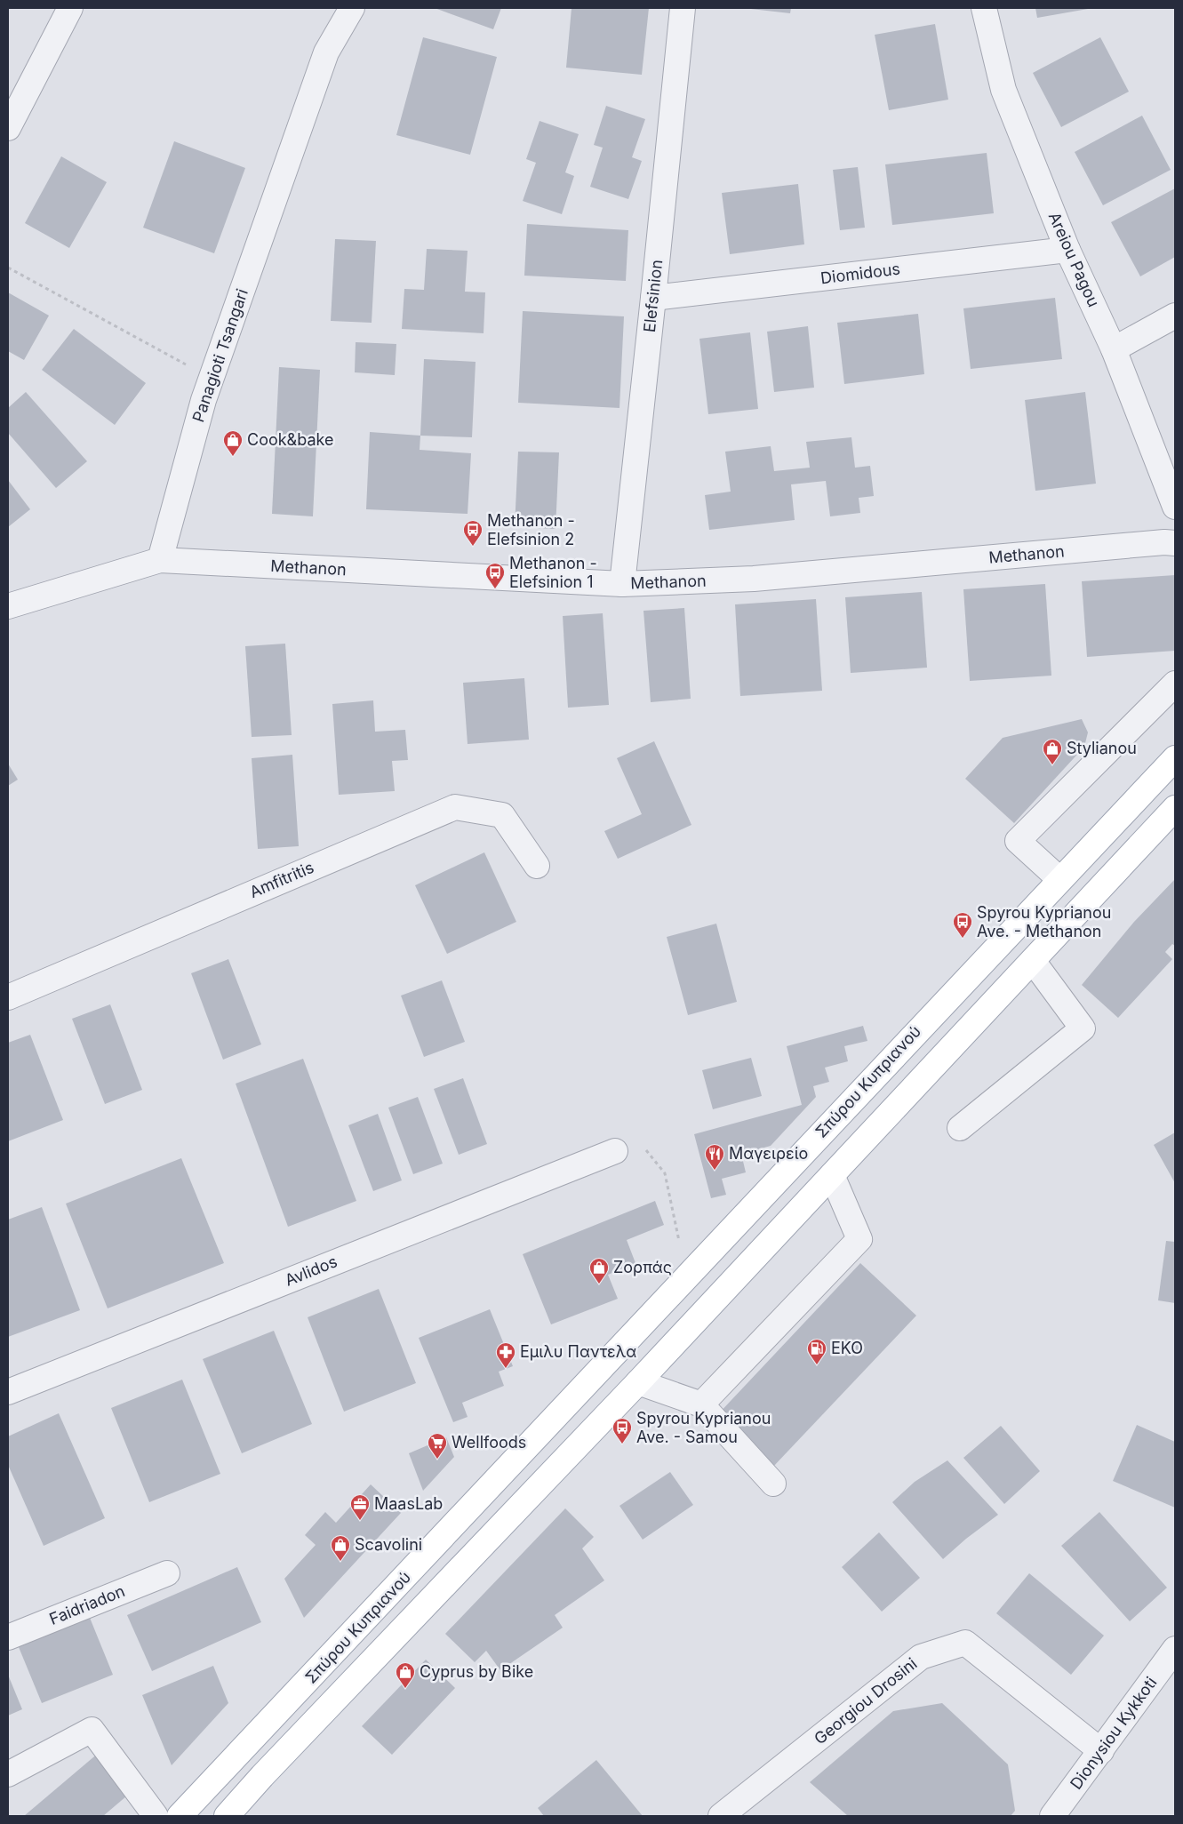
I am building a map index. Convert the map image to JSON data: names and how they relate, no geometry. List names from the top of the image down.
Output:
{
  "streets": {
    "main road": ["Σπύρου Κυπριανού"],
    "street": [
      "Areiou Pagou",
      "Diomidous",
      "Elefsinion",
      "Panagioti Tsangari",
      "Methanon",
      "Amfitritis",
      "Avlidos",
      "Faidriadon",
      "Georgiou Drosini",
      "Dionysiou Kykkoti"
    ]
  },
  "crossings": [
    ["Areiou Pagou", "Diomidous"],
    ["Diomidous", "Elefsinion"],
    ["Elefsinion", "Methanon"],
    ["Panagioti Tsangari", "Methanon"],
    ["Georgiou Drosini", "Dionysiou Kykkoti"]
  ],
  "places": {
    "shop": [
      "Cook&bake",
      "Stylianou",
      "Ζορπάς",
      "Scavolini",
      "Cyprus by Bike"
    ],
    "bus stop": [
      "Methanon - Elefsinion 2",
      "Methanon - Elefsinion 1",
      "Spyrou Kyprianou Ave. - Methanon",
      "Spyrou Kyprianou Ave. - Samou"
    ],
    "restaurant": ["Μαγειρείο"],
    "fuel station": ["EKO"],
    "pharmacy": ["Εμιλυ Παντελα"],
    "supermarket": ["Wellfoods"],
    "office": ["MaasLab"]
  }
}
